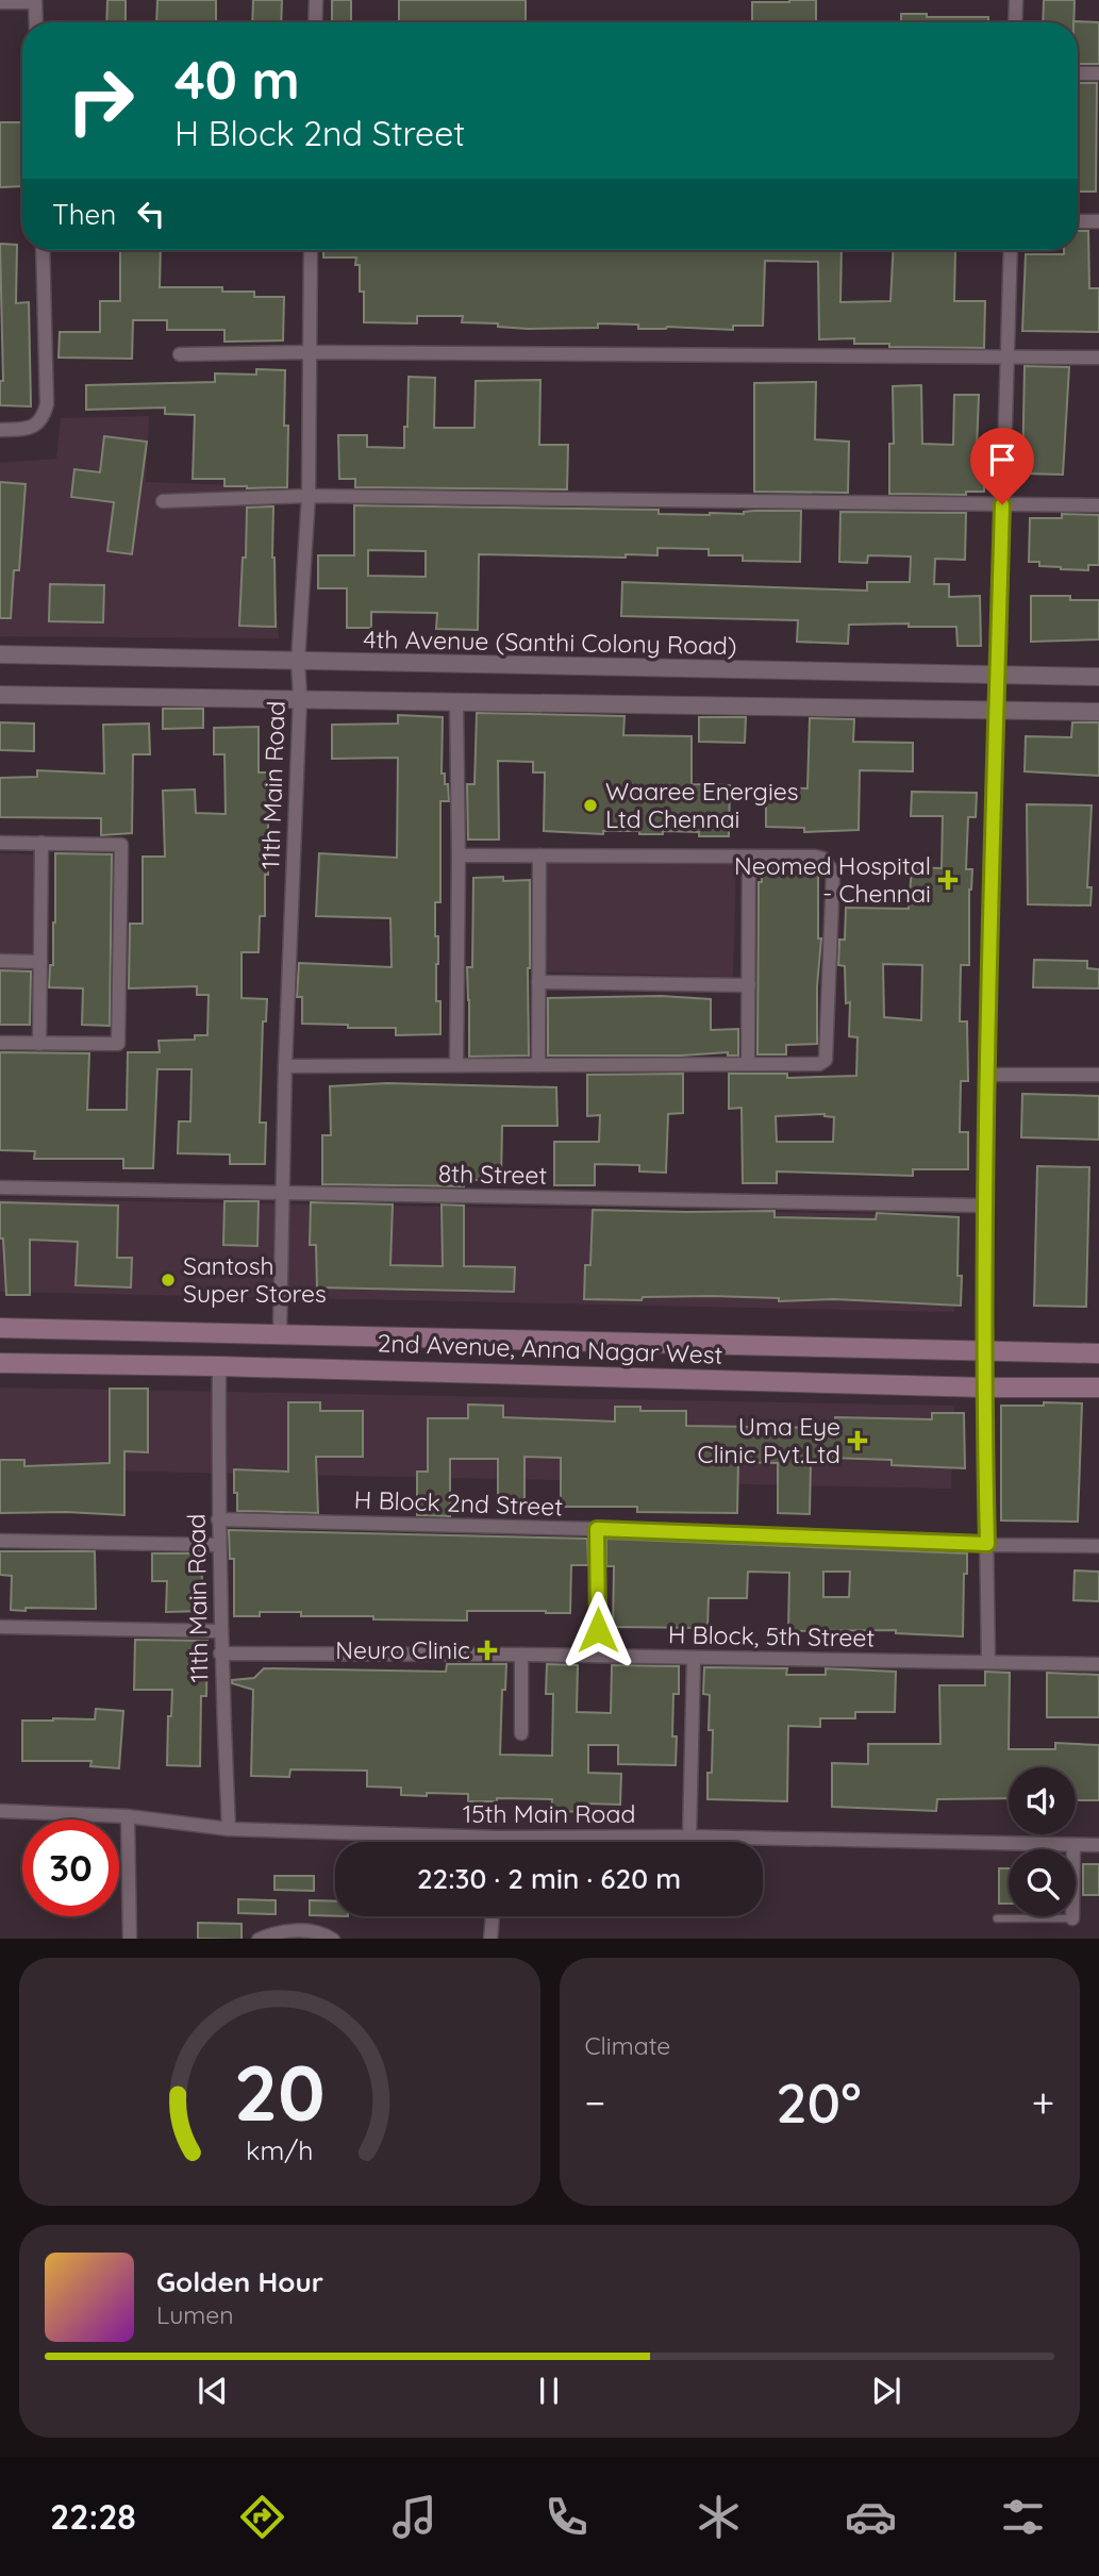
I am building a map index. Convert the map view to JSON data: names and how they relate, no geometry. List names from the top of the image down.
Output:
{
  "streets": {
    "main road": ["2nd Avenue, Anna Nagar West"],
    "street": [
      "4th Avenue (Santhi Colony Road)",
      "11th Main Road",
      "8th Street",
      "H Block 2nd Street",
      "H Block, 5th Street",
      "15th Main Road"
    ]
  },
  "crossings": [
    ["4th Avenue (Santhi Colony Road)", "11th Main Road"],
    ["11th Main Road", "8th Street"],
    ["11th Main Road", "2nd Avenue, Anna Nagar West"],
    ["11th Main Road", "H Block 2nd Street"],
    ["11th Main Road", "H Block, 5th Street"],
    ["11th Main Road", "15th Main Road"]
  ],
  "places": {
    "other": ["Waaree Energies Ltd Chennai", "Santosh Super Stores"],
    "health": ["Neomed Hospital - Chennai", "Uma Eye Clinic Pvt.Ltd", "Neuro Clinic"]
  },
  "page": {
    "turn": ["40 m", "H Block 2nd Street"],
    "then": "Then",
    "limit": "30",
    "trip": "22:30 · 2 min · 620 m",
    "tile": "Climate",
    "heat": ["−", "20°", "+"],
    "song": ["Golden Hour", "Lumen"],
    "tabs": "22:28",
    "gauge": ["20", "km/h"]
  }
}
